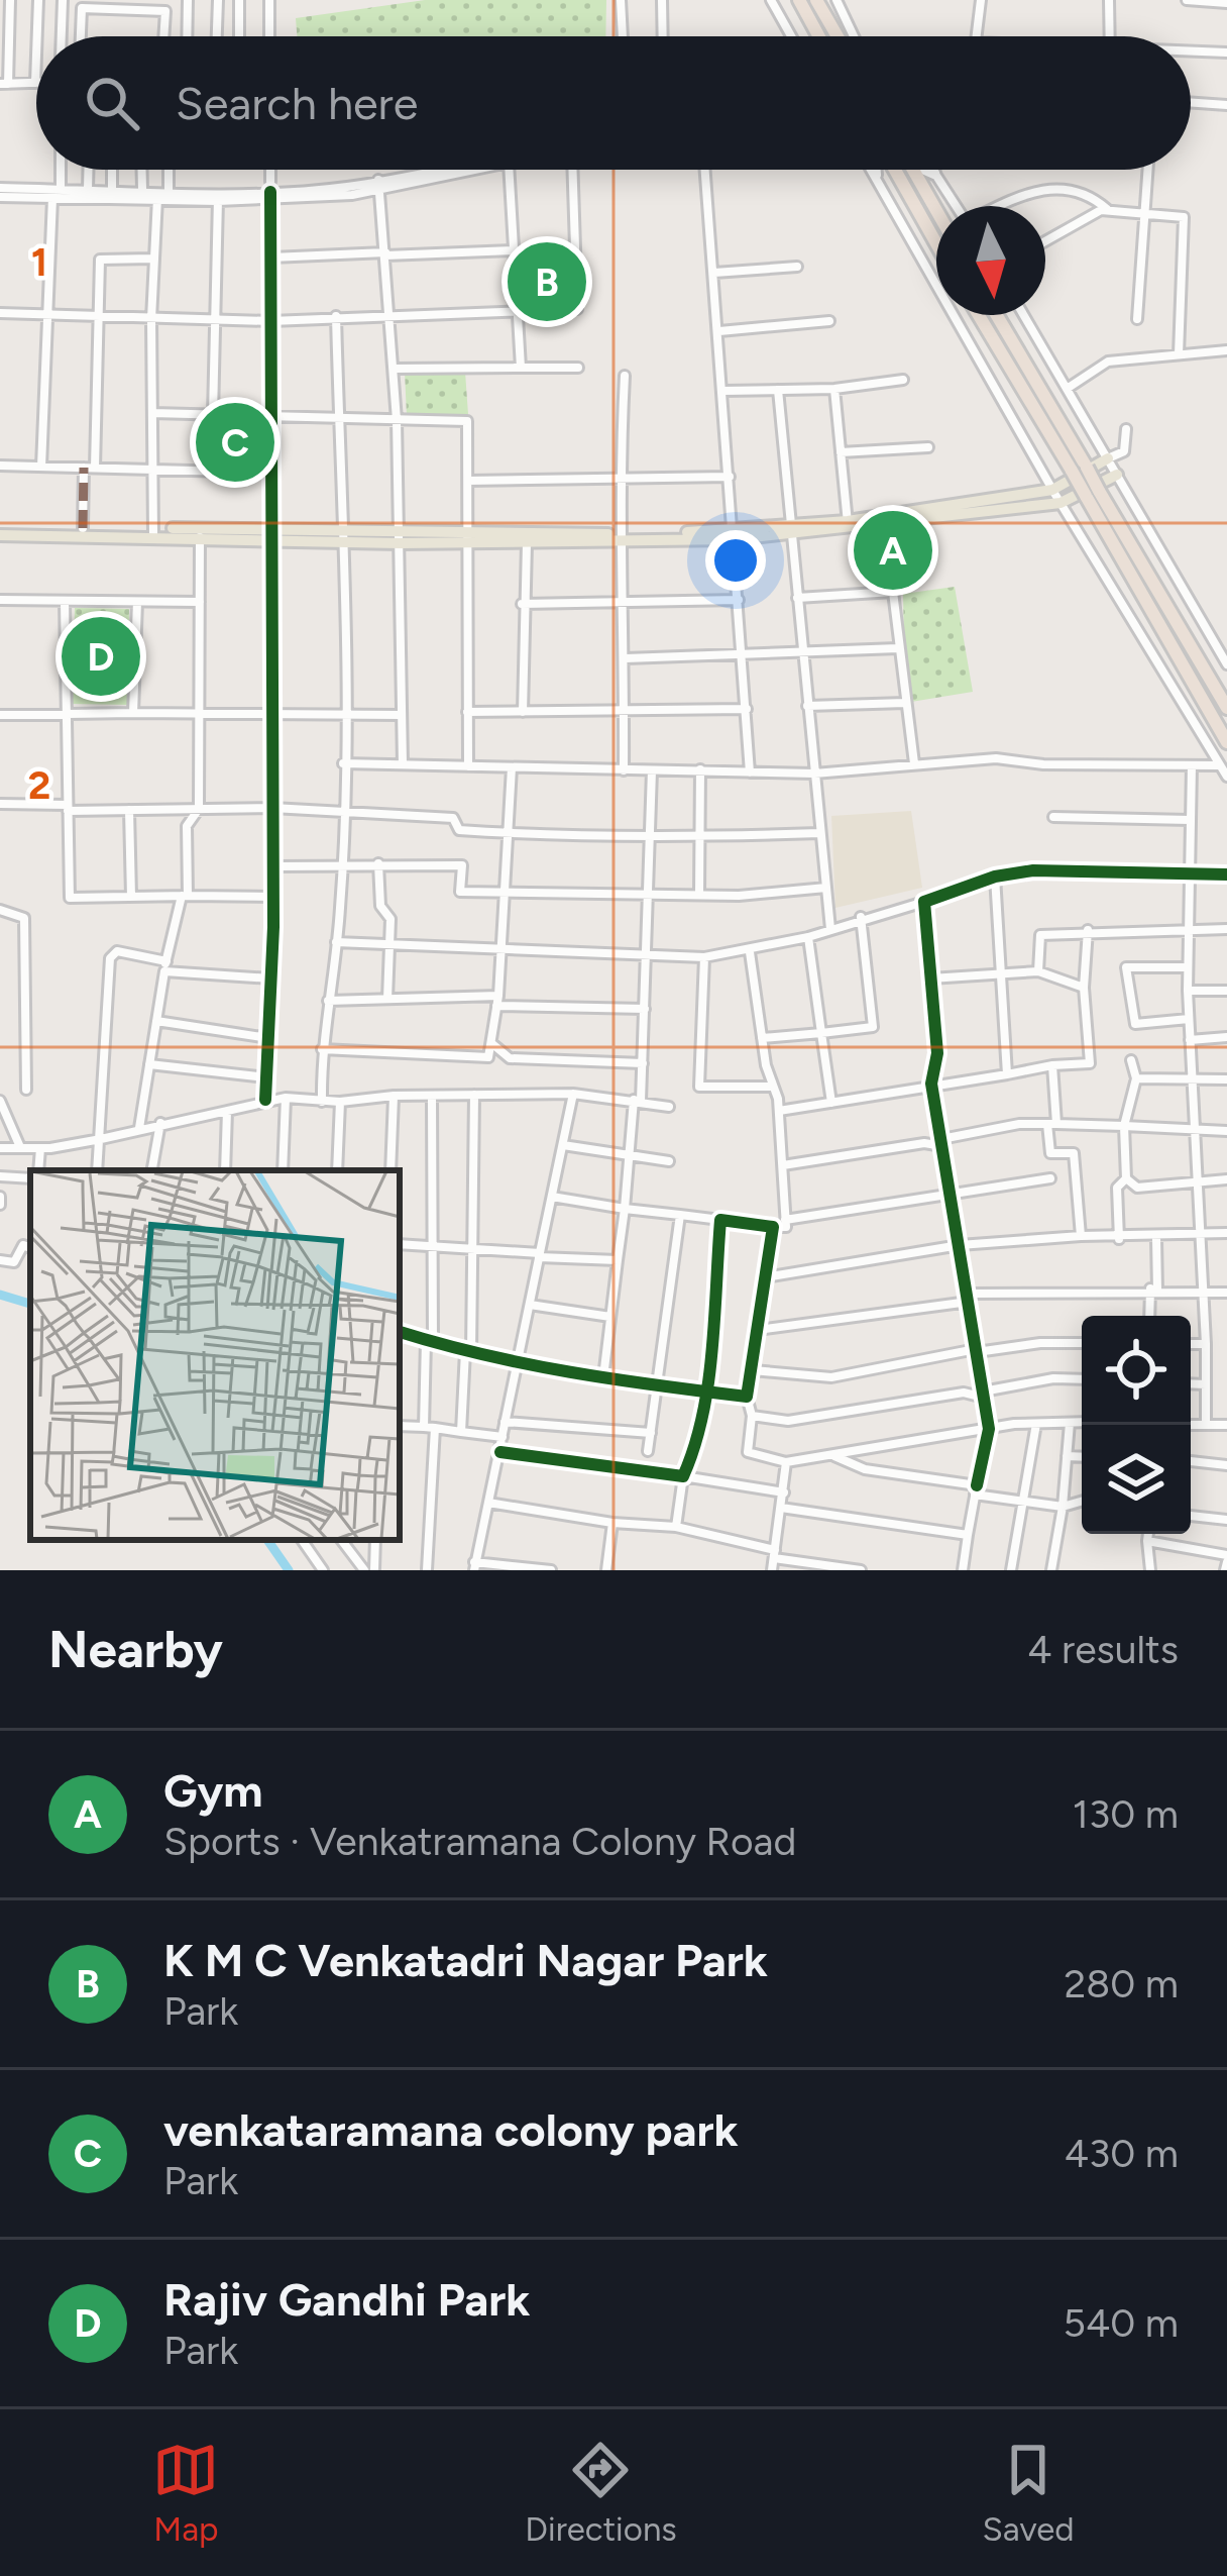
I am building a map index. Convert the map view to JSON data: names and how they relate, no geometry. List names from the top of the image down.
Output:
{
  "north": "bottom",
  "page": {
    "search": "Search here",
    "pins": [
      "B",
      "C",
      "A",
      "D"
    ],
    "heading": ["Nearby", "4 results"],
    "list": [
      {
        "mark": "A",
        "name": "Gym",
        "note": "Sports · Venkatramana Colony Road",
        "value": "130 m"
      },
      {
        "mark": "B",
        "name": "K M C Venkatadri Nagar Park",
        "note": "Park",
        "value": "280 m"
      },
      {
        "mark": "C",
        "name": "venkataramana colony park",
        "note": "Park",
        "value": "430 m"
      },
      {
        "mark": "D",
        "name": "Rajiv Gandhi Park",
        "note": "Park",
        "value": "540 m"
      }
    ],
    "nav": ["Map", "Directions", "Saved"]
  },
  "grid": {
    "rows": ["1", "2"]
  }
}
